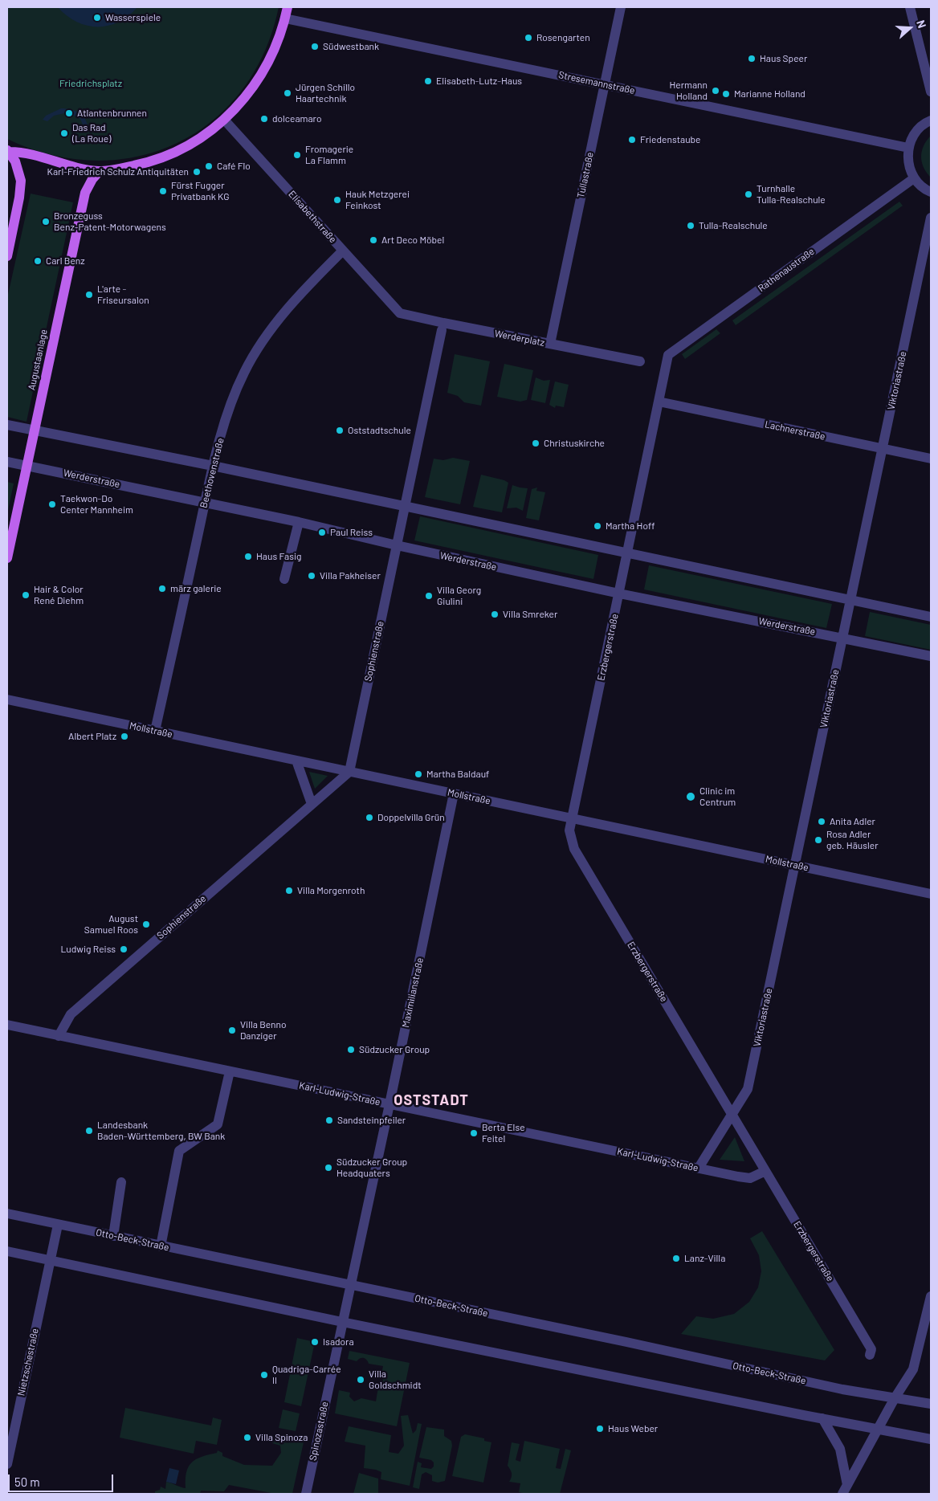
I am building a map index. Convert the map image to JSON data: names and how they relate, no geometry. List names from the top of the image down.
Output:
{
  "streets": {
    "main road": ["Augustaanlage"],
    "street": [
      "Stresemannstraße",
      "Tullastraße",
      "Elisabethstraße",
      "Rathenaustraße",
      "Werderplatz",
      "Viktoriastraße",
      "Lachnerstraße",
      "Beethovenstraße",
      "Werderstraße",
      "Erzbergerstraße",
      "Sophienstraße",
      "Mollstraße",
      "Maximilianstraße",
      "Karl-Ludwig-Straße",
      "Otto-Beck-Straße",
      "Nietzschestraße",
      "Spinozastraße"
    ]
  },
  "crossings": [
    ["Stresemannstraße", "Tullastraße"],
    ["Tullastraße", "Werderplatz"],
    ["Elisabethstraße", "Werderplatz"],
    ["Elisabethstraße", "Beethovenstraße"],
    ["Rathenaustraße", "Lachnerstraße"],
    ["Augustaanlage", "Werderstraße"],
    ["Viktoriastraße", "Lachnerstraße"],
    ["Viktoriastraße", "Werderstraße"],
    ["Viktoriastraße", "Erzbergerstraße"],
    ["Viktoriastraße", "Mollstraße"],
    ["Viktoriastraße", "Karl-Ludwig-Straße"],
    ["Beethovenstraße", "Werderstraße"],
    ["Beethovenstraße", "Mollstraße"],
    ["Werderstraße", "Erzbergerstraße"],
    ["Werderstraße", "Sophienstraße"],
    ["Erzbergerstraße", "Mollstraße"],
    ["Erzbergerstraße", "Karl-Ludwig-Straße"],
    ["Sophienstraße", "Mollstraße"],
    ["Sophienstraße", "Karl-Ludwig-Straße"],
    ["Mollstraße", "Maximilianstraße"],
    ["Maximilianstraße", "Karl-Ludwig-Straße"],
    ["Maximilianstraße", "Otto-Beck-Straße"],
    ["Maximilianstraße", "Spinozastraße"],
    ["Otto-Beck-Straße", "Nietzschestraße"],
    ["Otto-Beck-Straße", "Spinozastraße"]
  ],
  "districts": ["OSTSTADT"],
  "parks": ["Friedrichsplatz"],
  "places": [
    "Wasserspiele",
    "Rosengarten",
    "Südwestbank",
    "Haus Speer",
    "Elisabeth-Lutz-Haus",
    "Hermann Holland",
    "Jürgen Schillo Haartechnik",
    "Marianne Holland",
    "Atlantenbrunnen",
    "dolceamaro",
    "Das Rad (La Roue)",
    "Friedenstaube",
    "Fromagerie La Flamm",
    "Café Flo",
    "Karl-Friedrich Schulz Antiquitäten",
    "Fürst Fugger Privatbank KG",
    "Turnhalle Tulla-Realschule",
    "Hauk Metzgerei Feinkost",
    "Bronzeguss Benz-Patent-Motorwagens",
    "Tulla-Realschule",
    "Art Deco Möbel",
    "Carl Benz",
    "L'arte - Friseursalon",
    "Oststadtschule",
    "Christuskirche",
    "Taekwon-Do Center Mannheim",
    "Martha Hoff",
    "Paul Reiss",
    "Haus Fasig",
    "Villa Pakheiser",
    "märz galerie",
    "Hair & Color René Diehm",
    "Villa Georg Giulini",
    "Villa Smreker",
    "Albert Platz",
    "Martha Baldauf",
    "Clinic im Centrum",
    "Doppelvilla Grün",
    "Anita Adler",
    "Rosa Adler geb. Häusler",
    "Villa Morgenroth",
    "August Samuel Roos",
    "Ludwig Reiss",
    "Villa Benno Danziger",
    "Südzucker Group",
    "Sandsteinpfeiler",
    "Landesbank Baden-Württemberg, BW Bank",
    "Berta Else Feitel",
    "Südzucker Group Headquaters",
    "Lanz-Villa",
    "Isadora",
    "Quadriga-Carrée II",
    "Villa Goldschmidt",
    "Haus Weber",
    "Villa Spinoza"
  ],
  "scale_bar": "50 m",
  "north": "right"
}
